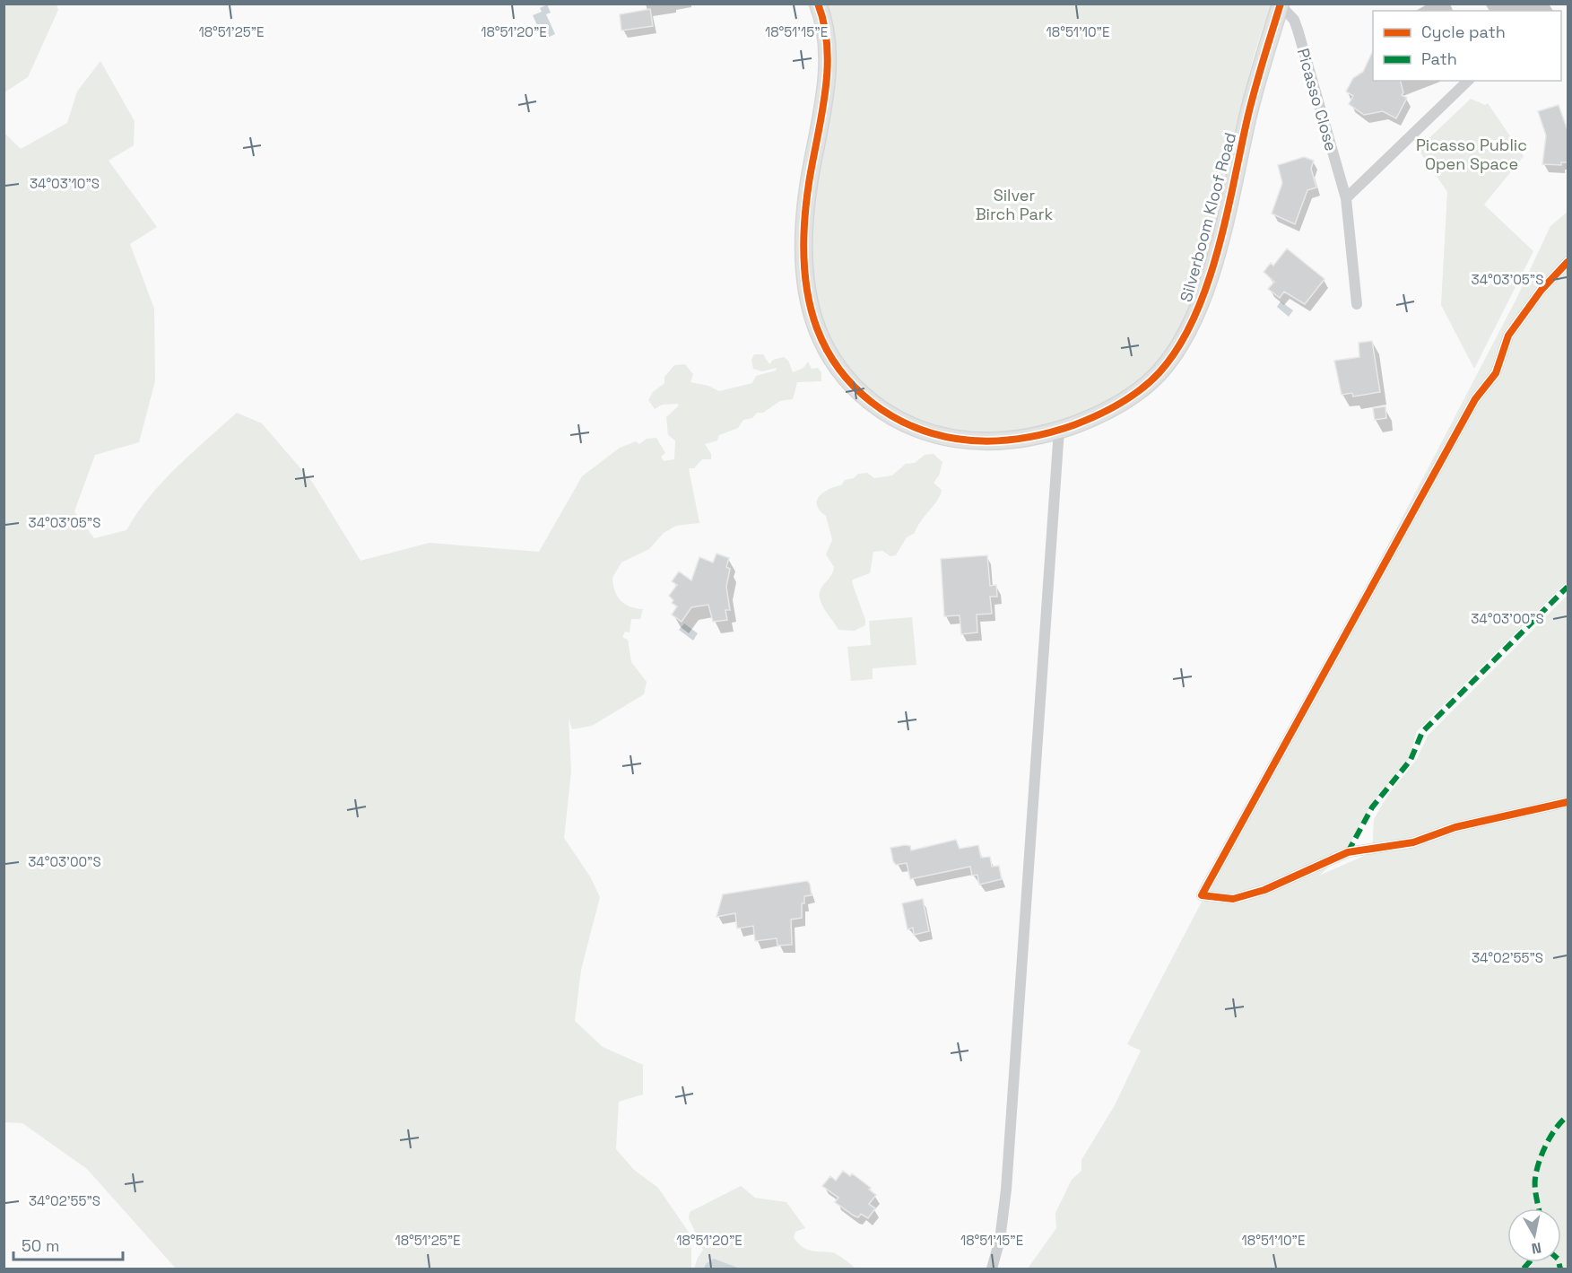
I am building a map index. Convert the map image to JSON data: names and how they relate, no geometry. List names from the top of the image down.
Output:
{
  "streets": {
    "street": ["Picasso Close", "Silverboom Kloof Road"]
  },
  "crossings": [
    ["Picasso Close", "Silverboom Kloof Road"]
  ],
  "parks": ["Picasso Public Open Space", "Silver Birch Park"],
  "legend": ["Cycle path", "Path"],
  "scale_bar": "50 m",
  "north": "bottom",
  "coordinates": [
    "18°51'25\"E",
    "18°51'20\"E",
    "18°51'15\"E",
    "18°51'10\"E",
    "34°03'10\"S",
    "34°03'05\"S",
    "34°03'00\"S",
    "34°02'55\"S"
  ]
}
